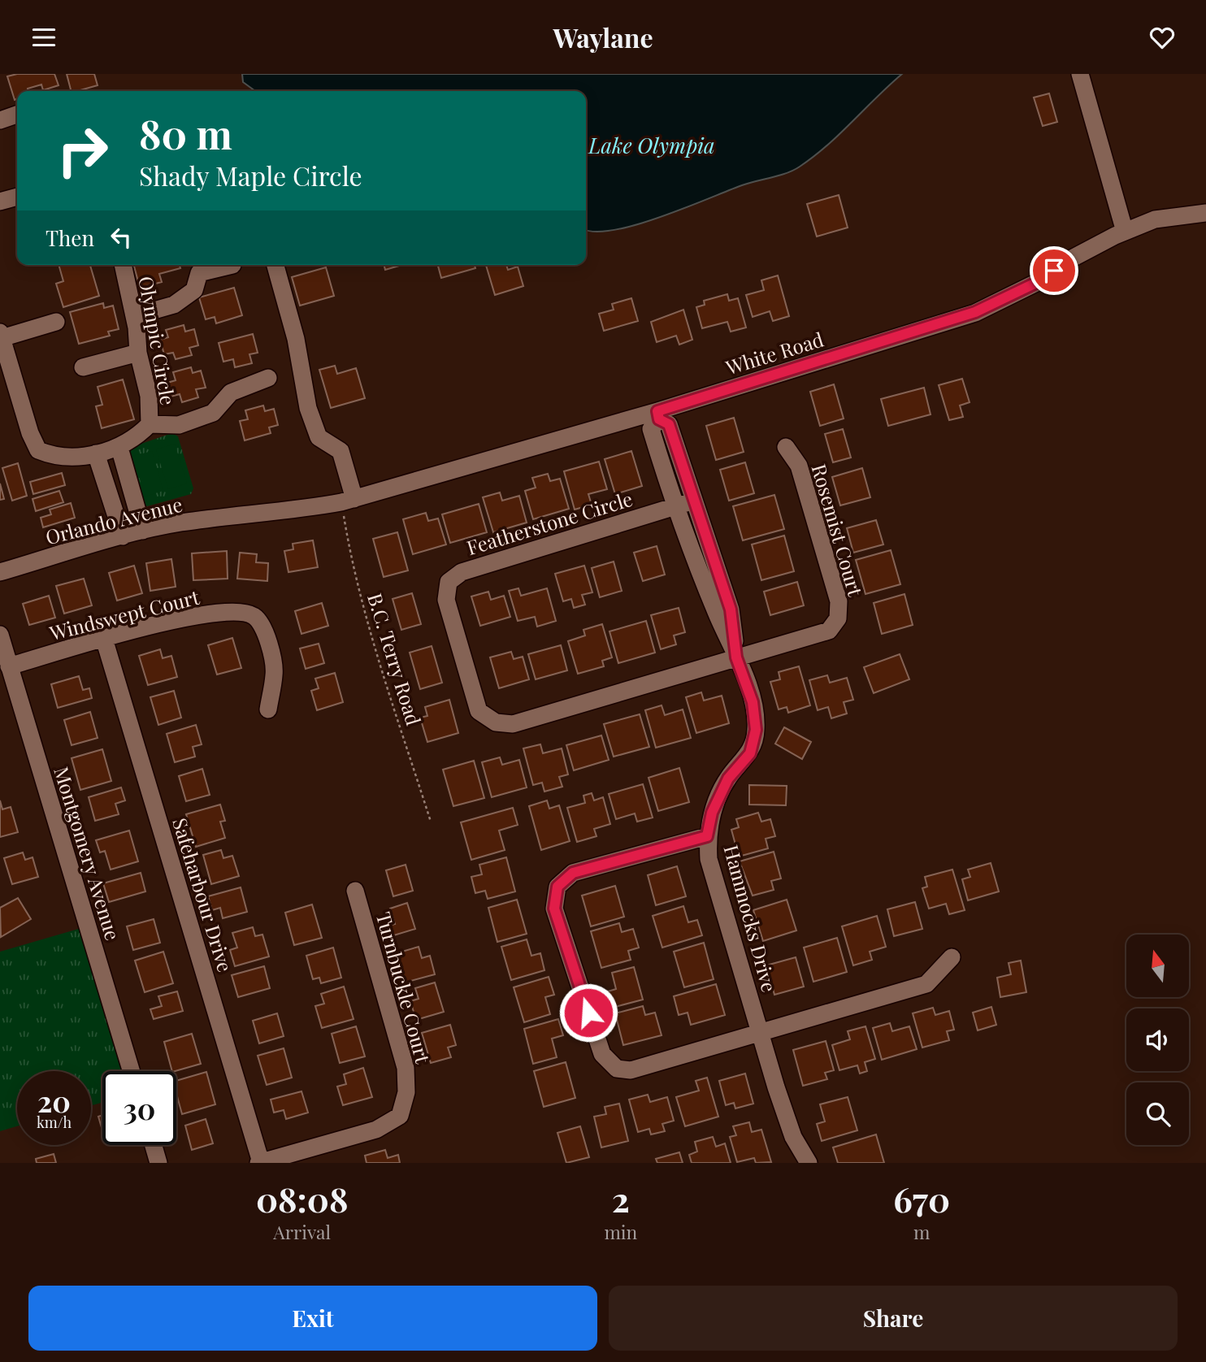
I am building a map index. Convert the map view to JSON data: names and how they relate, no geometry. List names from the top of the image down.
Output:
{
  "streets": {
    "street": [
      "Olympic Circle",
      "White Road",
      "Orlando Avenue",
      "Featherstone Circle",
      "Rosemist Court",
      "Windswept Court",
      "Montgomery Avenue",
      "Safeharbour Drive",
      "Hammocks Drive",
      "Turnbuckle Court"
    ],
    "path": ["B.C. Terry Road"]
  },
  "crossings": [
    ["White Road", "Orlando Avenue"],
    ["White Road", "B.C. Terry Road"],
    ["White Road", "Hammocks Drive"],
    ["Orlando Avenue", "B.C. Terry Road"],
    ["Featherstone Circle", "Rosemist Court"],
    ["Featherstone Circle", "Hammocks Drive"],
    ["Rosemist Court", "Hammocks Drive"],
    ["Windswept Court", "Montgomery Avenue"],
    ["Windswept Court", "Safeharbour Drive"],
    ["Safeharbour Drive", "Turnbuckle Court"]
  ],
  "water": ["Lake Olympia"],
  "north": "top",
  "page": {
    "header": "Waylane",
    "turn": ["80 m", "Shady Maple Circle"],
    "then": "Then",
    "speed": "20 km/h",
    "limit": "30",
    "eta": [
      "08:08",
      "Arrival",
      "2",
      "min",
      "670",
      "m"
    ],
    "buttons": ["Exit", "Share"]
  }
}
